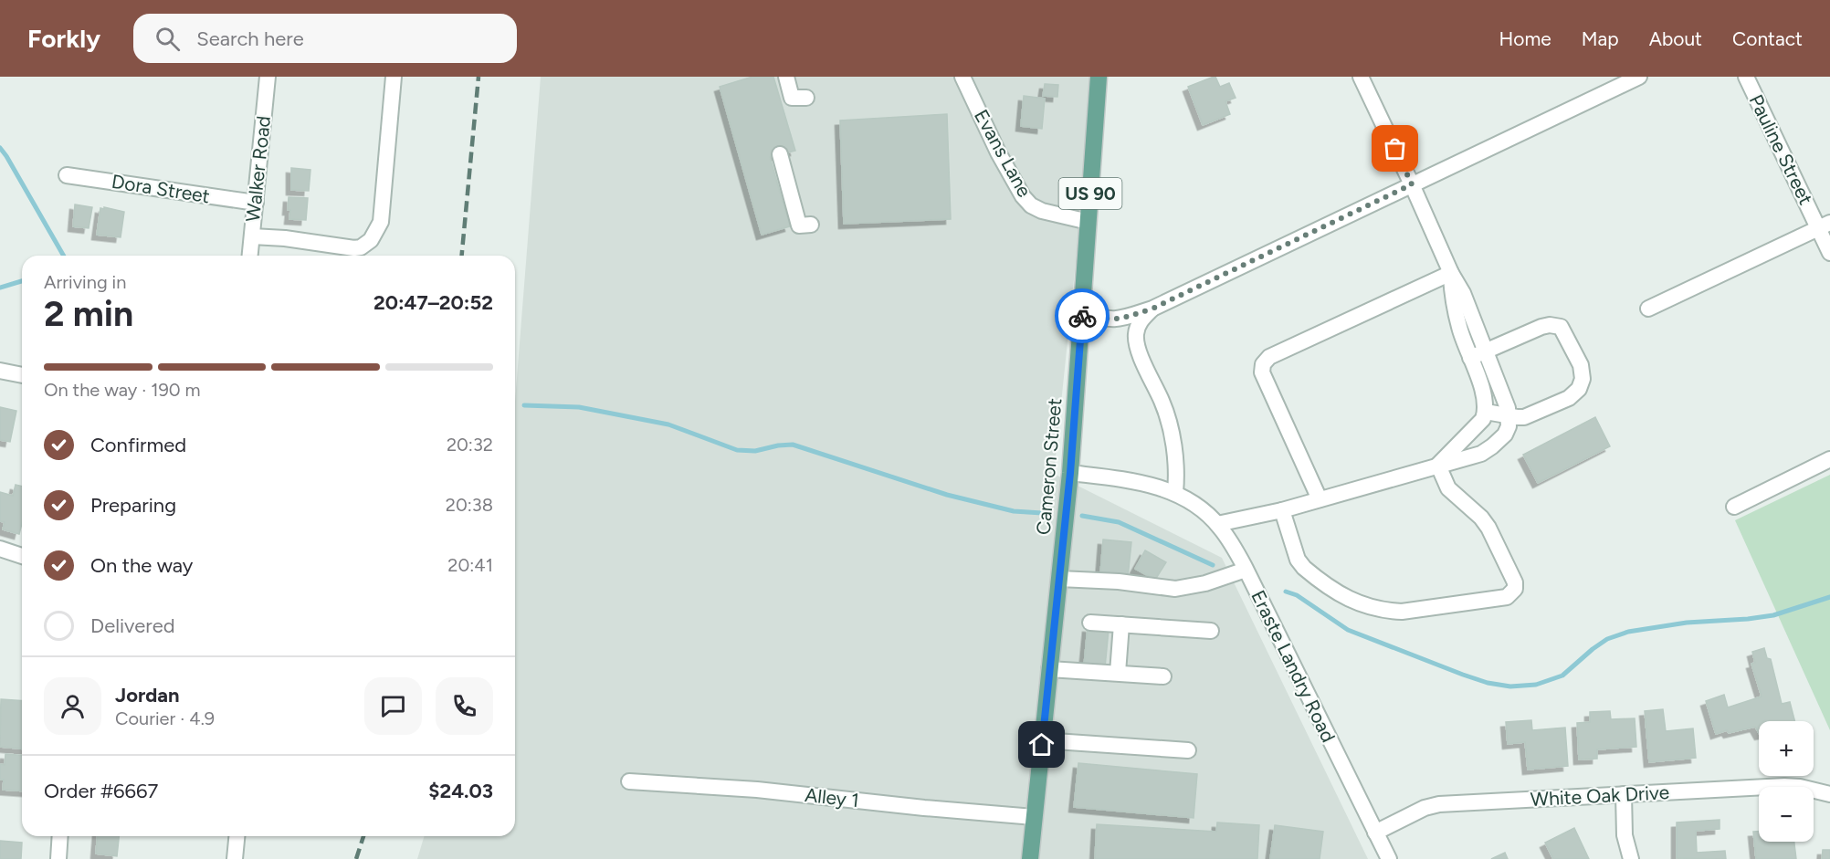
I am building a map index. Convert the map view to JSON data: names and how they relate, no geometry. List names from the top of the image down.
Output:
{
  "streets": {
    "main road": ["US 90", "Cameron Street"],
    "street": [
      "Pauline Street",
      "Evans Lane",
      "Walker Road",
      "Dora Street",
      "Eraste Landry Road",
      "White Oak Drive",
      "Alley 1"
    ]
  },
  "crossings": [
    ["Evans Lane", "Cameron Street"],
    ["Walker Road", "Dora Street"],
    ["Cameron Street", "Eraste Landry Road"],
    ["Cameron Street", "Alley 1"],
    ["Eraste Landry Road", "White Oak Drive"]
  ],
  "page": {
    "header": "Forkly",
    "search": "Search here",
    "nav": [
      "Home",
      "Map",
      "About",
      "Contact"
    ],
    "heading": ["2 min", "Arriving in", "20:47–20:52"],
    "panel": [
      "Jordan",
      "Courier · 4.9",
      "Order #6667",
      "$24.03"
    ],
    "bar": "On the way · 190 m",
    "list": [
      ["Confirmed", "20:32"],
      ["Preparing", "20:38"],
      ["On the way", "20:41"],
      "Delivered"
    ],
    "map_buttons": ["+", "−"]
  }
}
